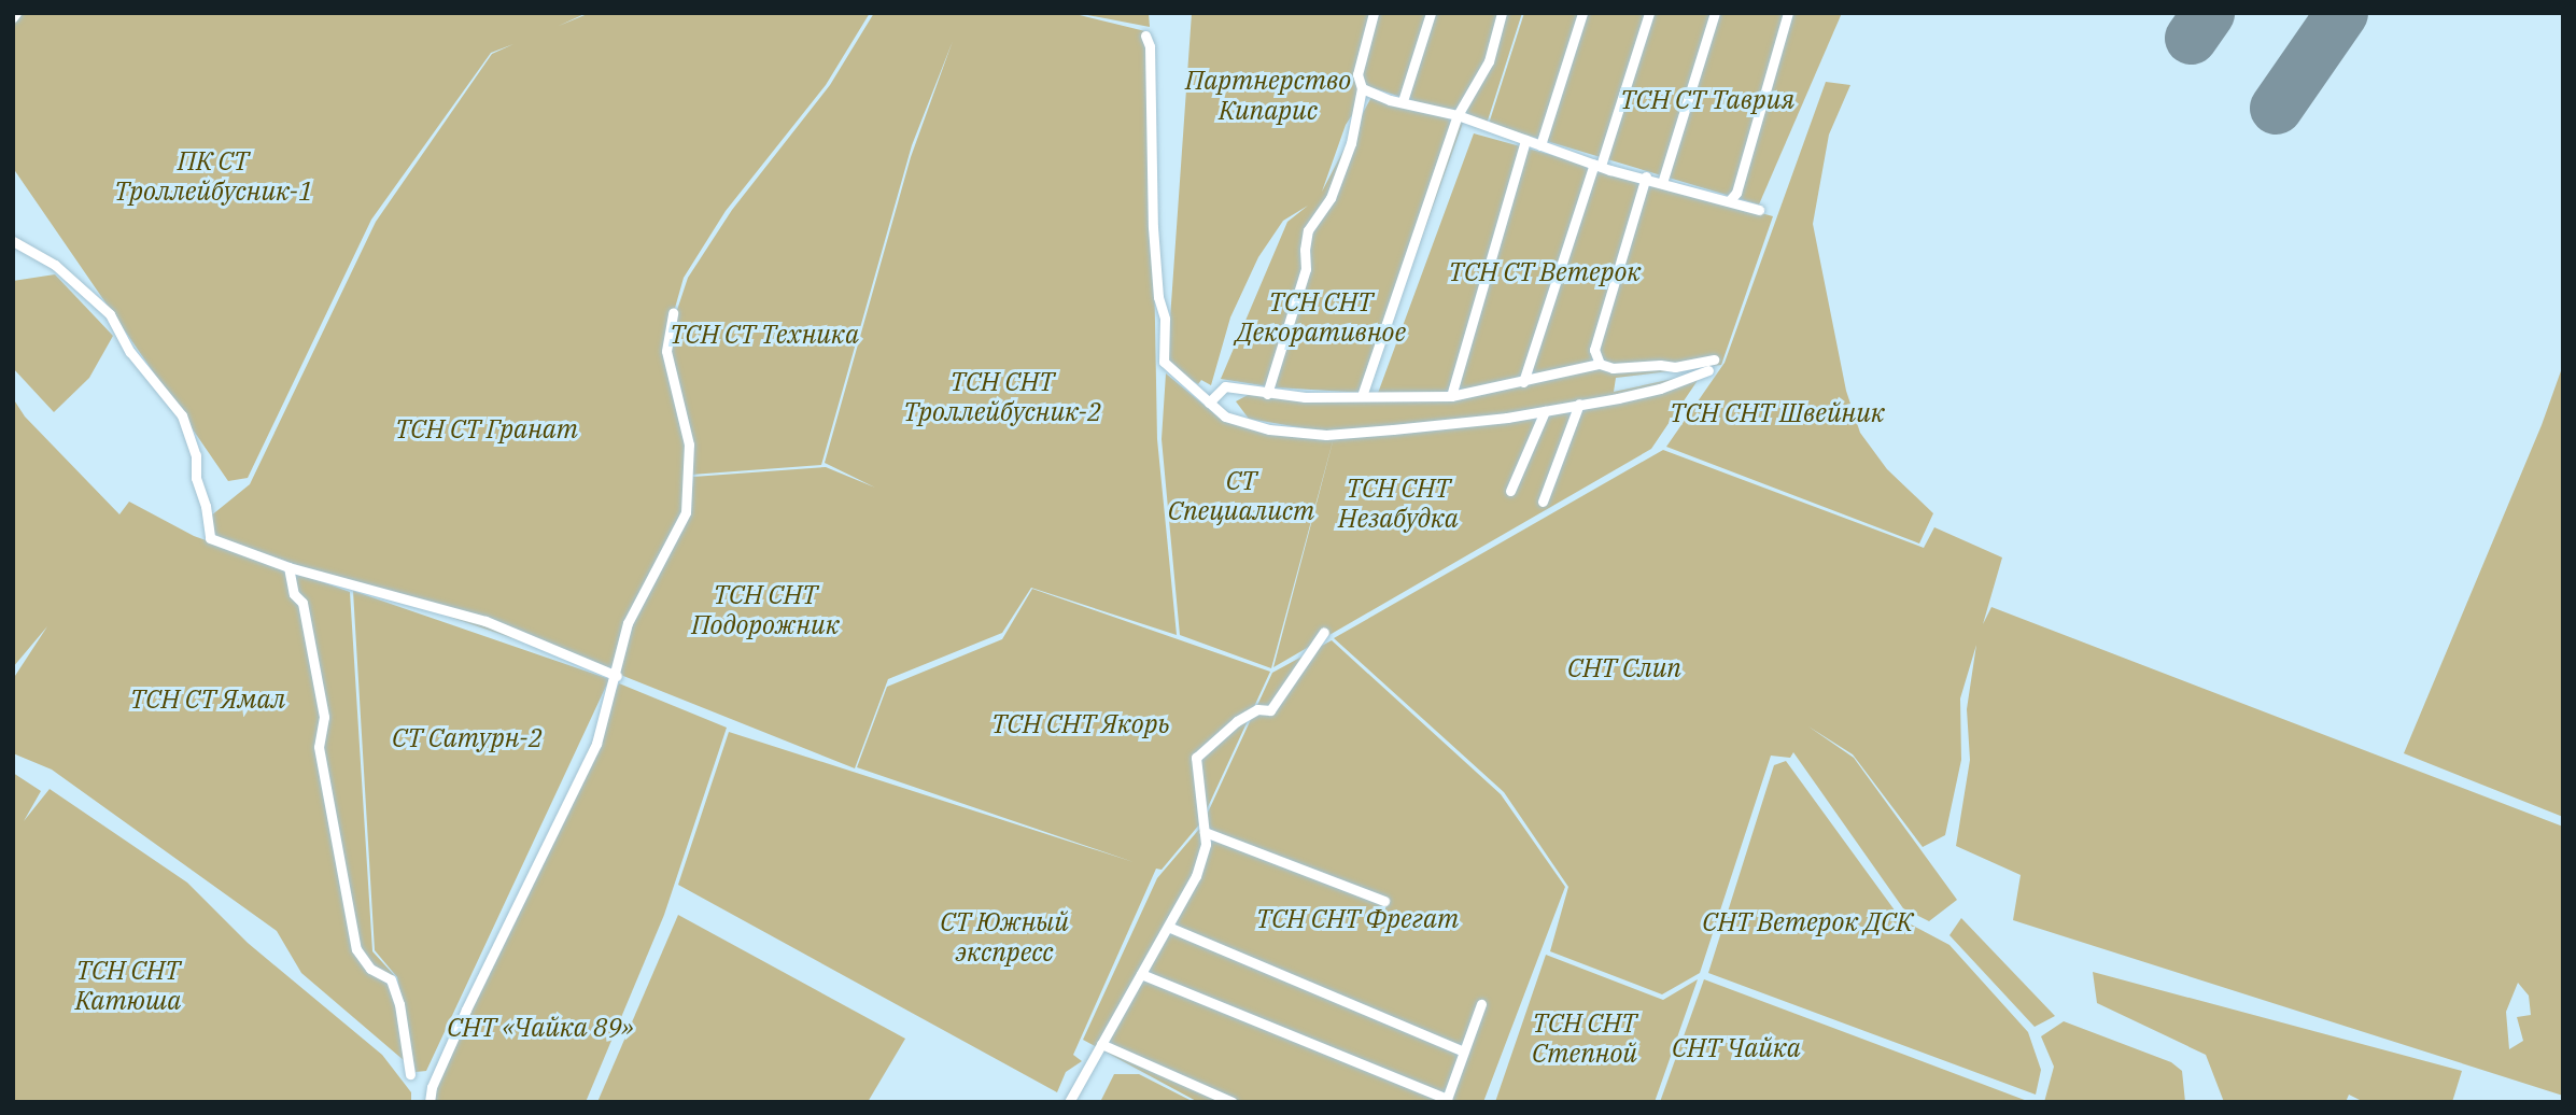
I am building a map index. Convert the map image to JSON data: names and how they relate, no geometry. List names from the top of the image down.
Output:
{
  "parks": [
    "Партнерство Кипарис",
    "ТСН СТ Таврия",
    "ПК СТ Троллейбусник-1",
    "ТСН СТ Ветерок",
    "ТСН СНТ Декоративное",
    "ТСН СТ Техника",
    "ТСН СНТ Троллейбусник-2",
    "ТСН СНТ Швейник",
    "ТСН СТ Гранат",
    "СТ Специалист",
    "ТСН СНТ Незабудка",
    "ТСН СНТ Подорожник",
    "СНТ Слип",
    "ТСН СТ Ямал",
    "ТСН СНТ Якорь",
    "СТ Сатурн-2",
    "ТСН СНТ Фрегат",
    "СТ Южный экспресс",
    "СНТ Ветерок ДСК",
    "ТСН СНТ Катюша",
    "ТСН СНТ Степной",
    "СНТ «Чайка 89»",
    "СНТ Чайка"
  ]
}
